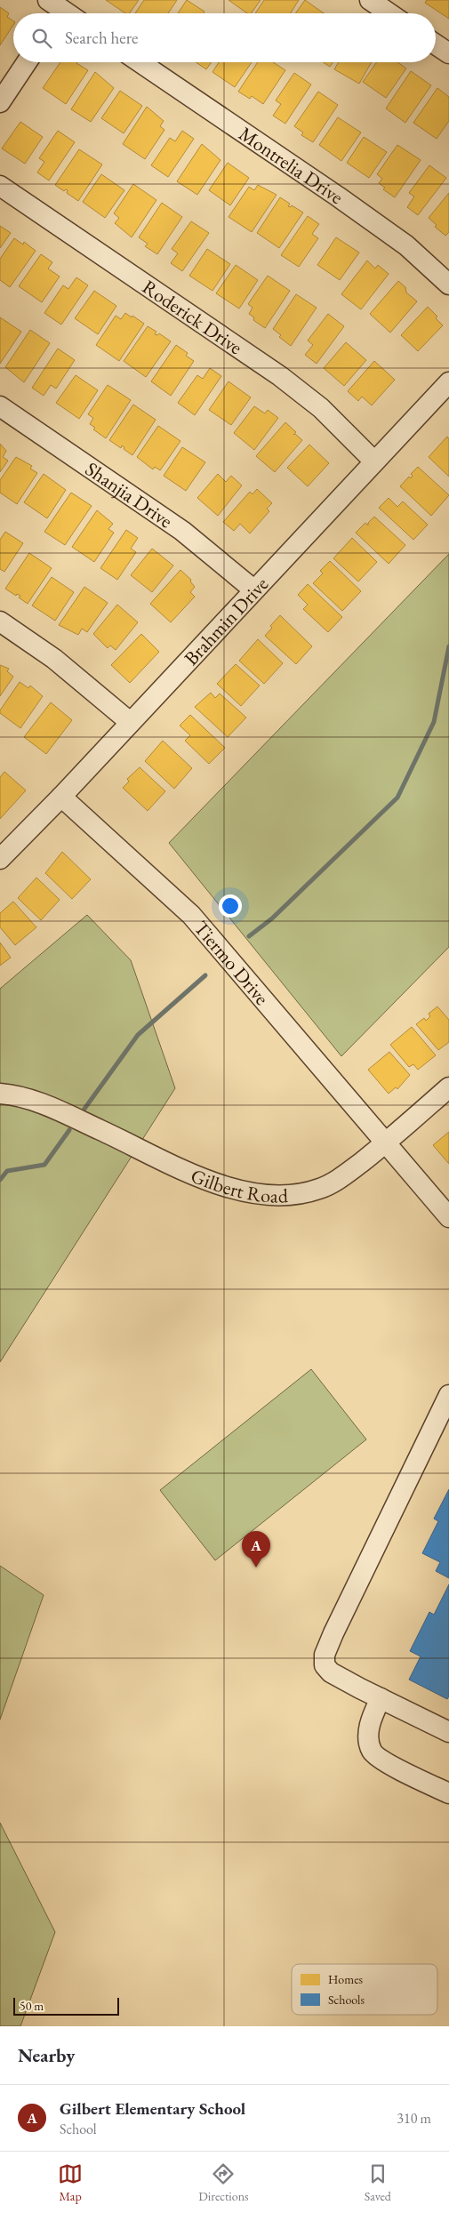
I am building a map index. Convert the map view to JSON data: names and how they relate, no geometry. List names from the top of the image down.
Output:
{
  "streets": {
    "street": [
      "Montrelia Drive",
      "Roderick Drive",
      "Shanjia Drive",
      "Brahmin Drive",
      "Tiermo Drive",
      "Gilbert Road"
    ]
  },
  "crossings": [
    ["Roderick Drive", "Brahmin Drive"],
    ["Shanjia Drive", "Brahmin Drive"],
    ["Brahmin Drive", "Tiermo Drive"],
    ["Tiermo Drive", "Gilbert Road"]
  ],
  "legend": ["Homes", "Schools"],
  "scale_bar": "50 m",
  "page": {
    "search": "Search here",
    "pins": "A",
    "scale": "50 m",
    "heading": "Nearby",
    "list": [
      {
        "mark": "A",
        "name": "Gilbert Elementary School",
        "note": "School",
        "value": "310 m"
      }
    ],
    "nav": ["Map", "Directions", "Saved"]
  }
}
